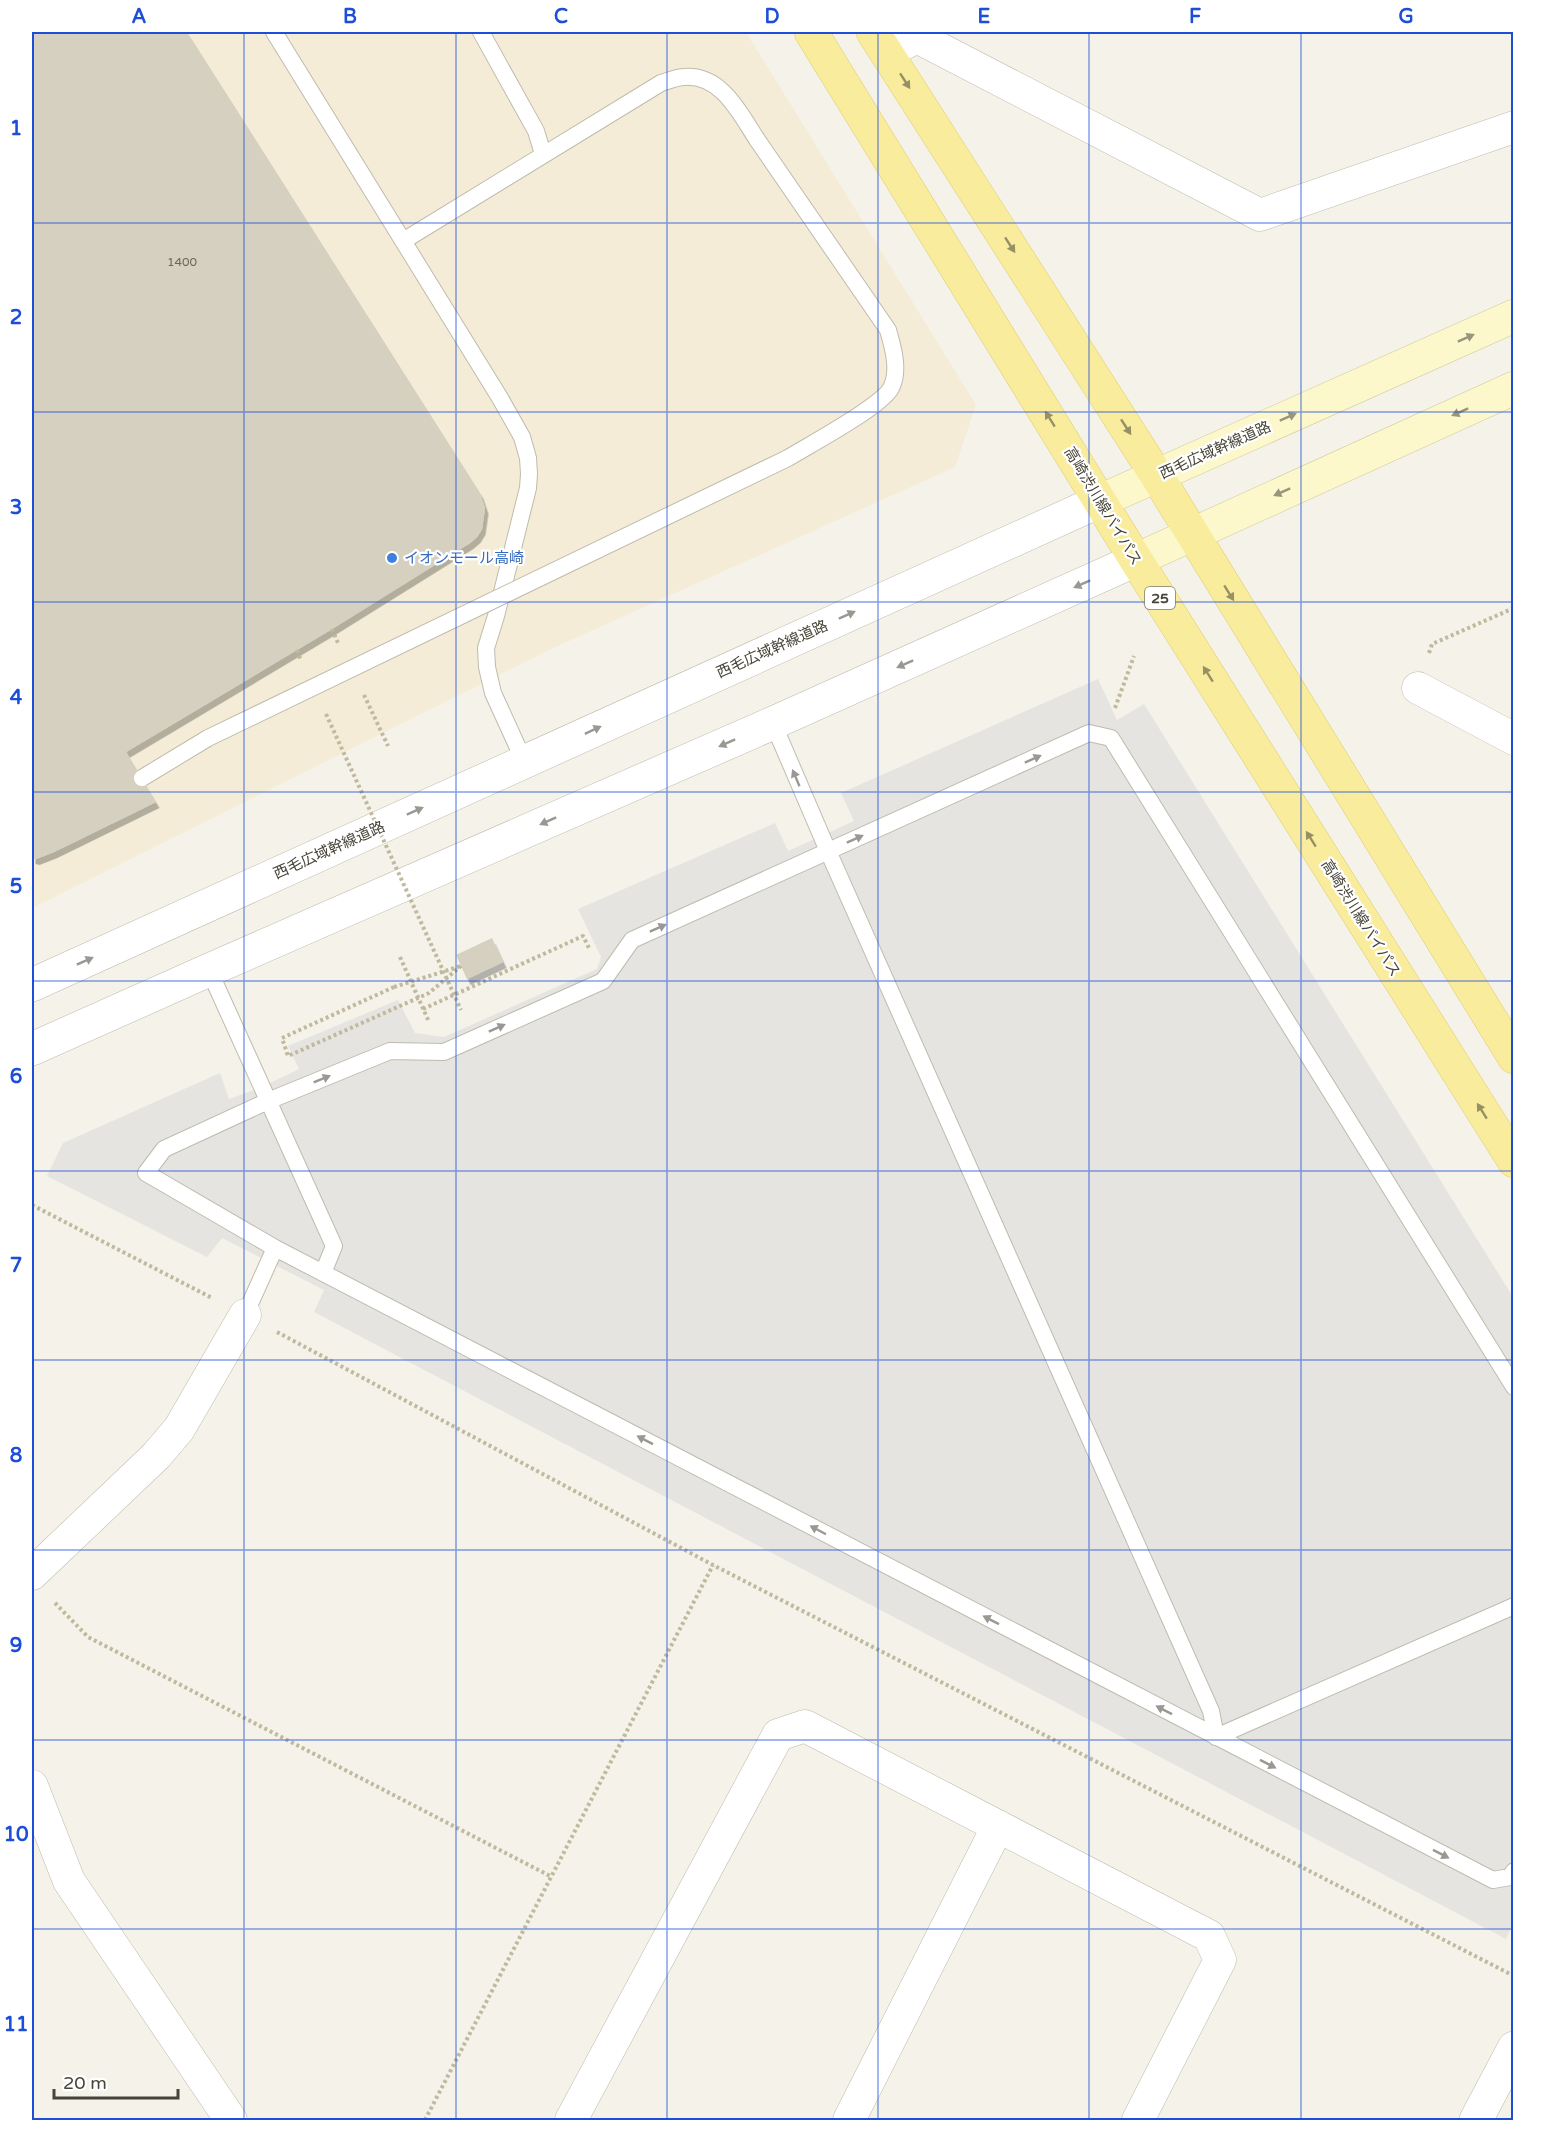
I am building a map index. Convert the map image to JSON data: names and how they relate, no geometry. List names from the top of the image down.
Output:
{
  "streets": {
    "main road": ["西毛広域幹線道路", "高崎渋川線バイパス", "25"]
  },
  "crossings": [
    ["西毛広域幹線道路", "高崎渋川線バイパス"]
  ],
  "one_way": ["西毛広域幹線道路"],
  "places": ["イオンモール高崎"],
  "house_numbers": ["1400"],
  "scale_bar": "20 m",
  "grid": {
    "columns": [
      "A",
      "B",
      "C",
      "D",
      "E",
      "F",
      "G"
    ],
    "rows": [
      "1",
      "2",
      "3",
      "4",
      "5",
      "6",
      "7",
      "8",
      "9",
      "10",
      "11"
    ]
  }
}
